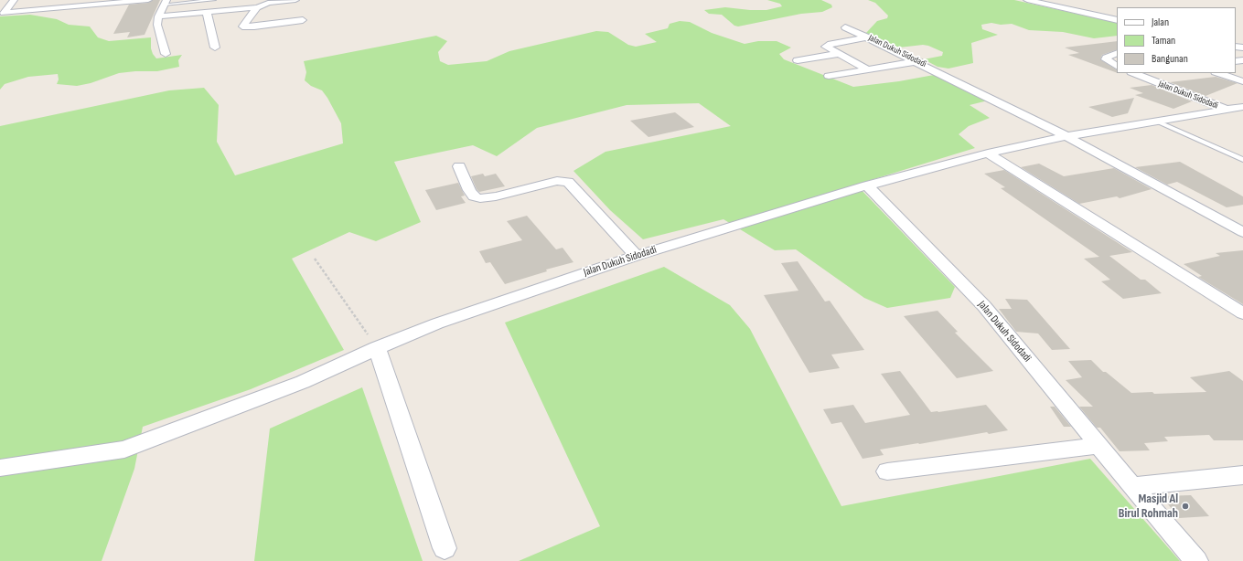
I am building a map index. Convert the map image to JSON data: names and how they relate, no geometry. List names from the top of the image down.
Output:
{
  "streets": {
    "street": ["Jalan Dukuh Sidodadi"]
  },
  "places": ["Masjid Al Birul Rohmah"],
  "legend": ["Jalan", "Taman", "Bangunan"]
}
